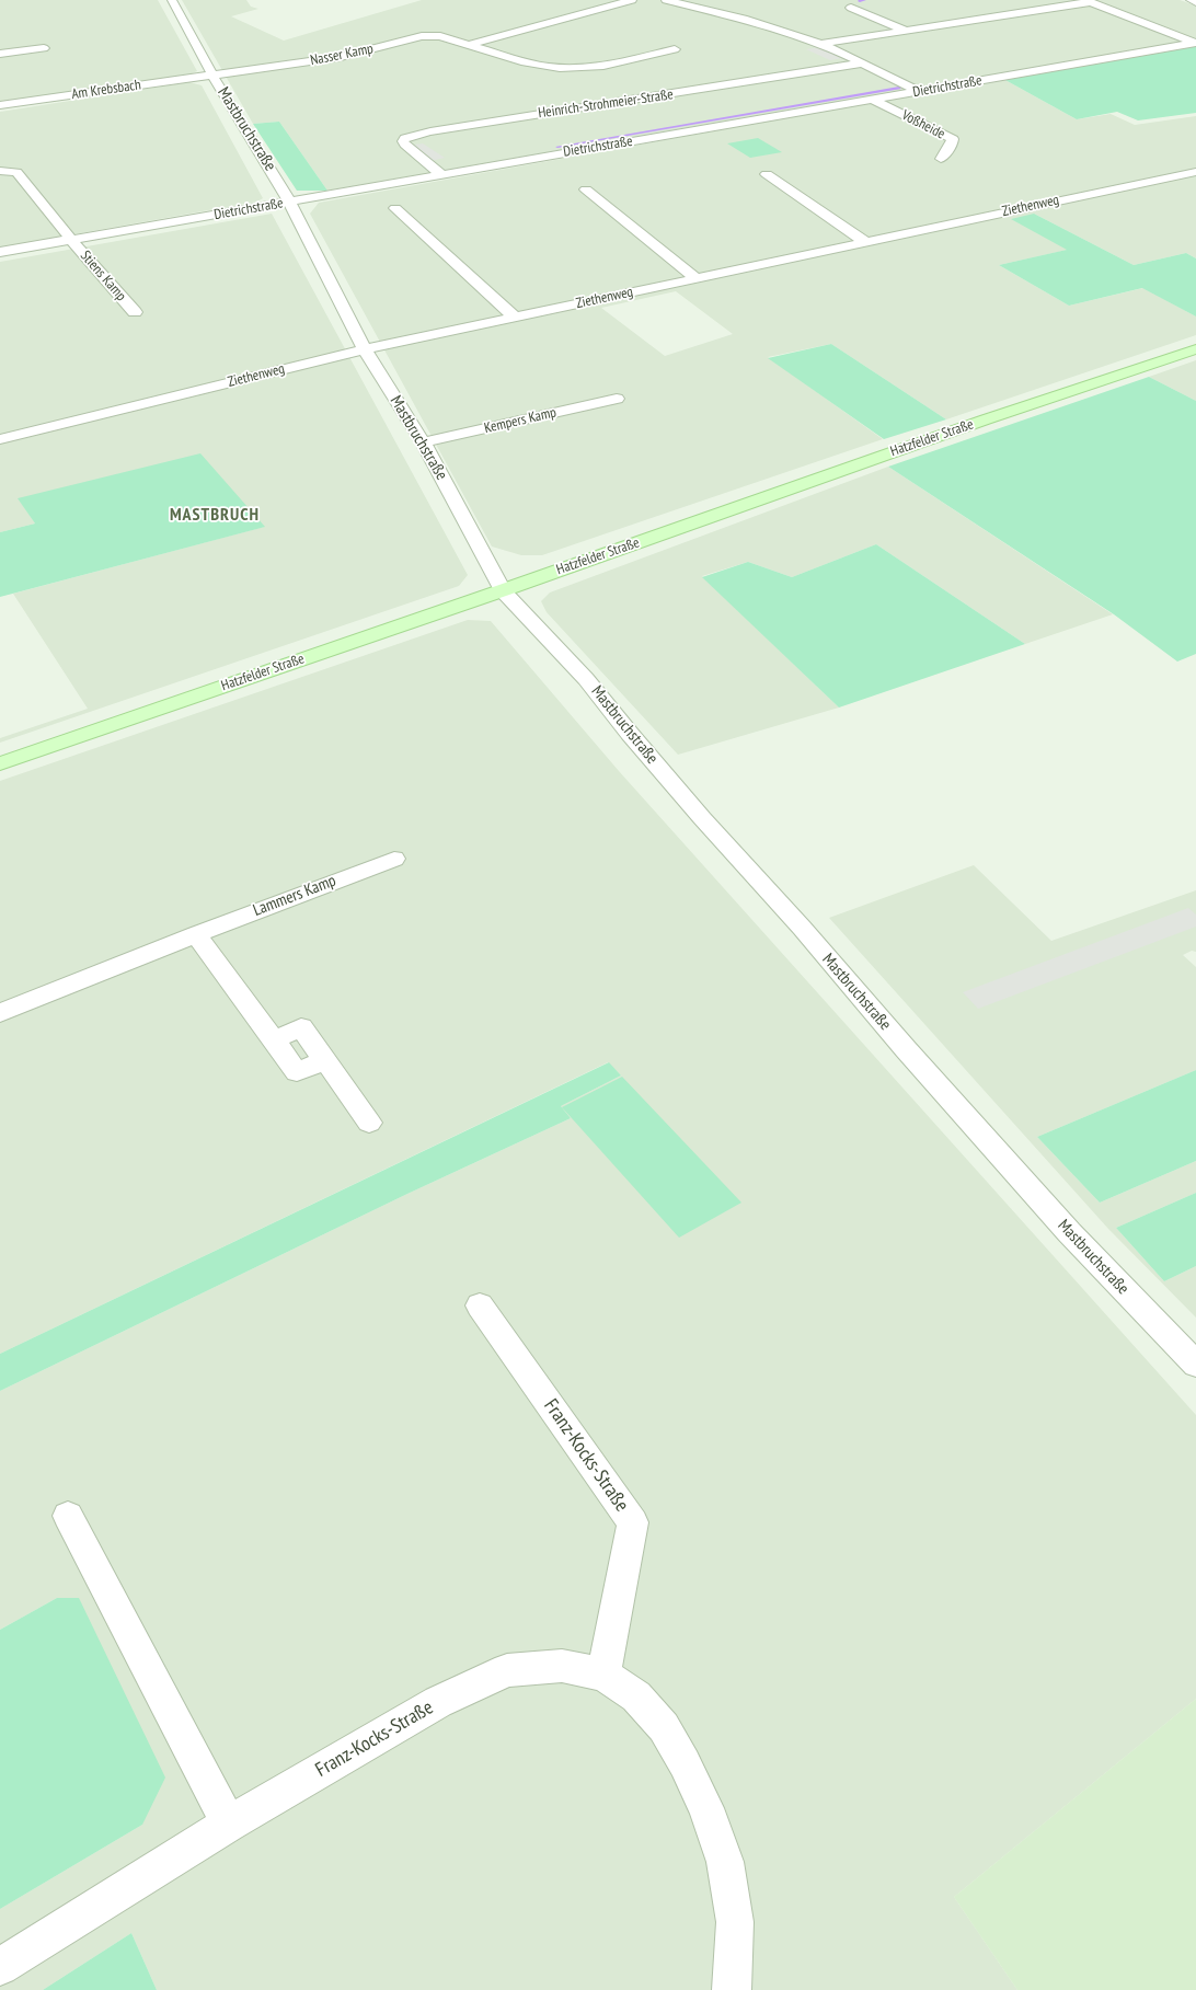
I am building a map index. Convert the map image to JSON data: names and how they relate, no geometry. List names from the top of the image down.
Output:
{
  "streets": {
    "street": [
      "Nasser Kamp",
      "Dietrichstraße",
      "Am Krebsbach",
      "Heinrich-Strohmeier-Straße",
      "Voßheide",
      "Mastbruchstraße",
      "Ziethenweg",
      "Stiens Kamp",
      "Kempers Kamp",
      "Hatzfelder Straße",
      "Lammers Kamp",
      "Franz-Kocks-Straße"
    ]
  },
  "crossings": [
    ["Nasser Kamp", "Am Krebsbach"],
    ["Nasser Kamp", "Mastbruchstraße"],
    ["Dietrichstraße", "Heinrich-Strohmeier-Straße"],
    ["Dietrichstraße", "Voßheide"],
    ["Dietrichstraße", "Mastbruchstraße"],
    ["Dietrichstraße", "Stiens Kamp"],
    ["Am Krebsbach", "Mastbruchstraße"],
    ["Mastbruchstraße", "Ziethenweg"],
    ["Mastbruchstraße", "Kempers Kamp"],
    ["Mastbruchstraße", "Hatzfelder Straße"]
  ],
  "districts": ["MASTBRUCH"]
}
